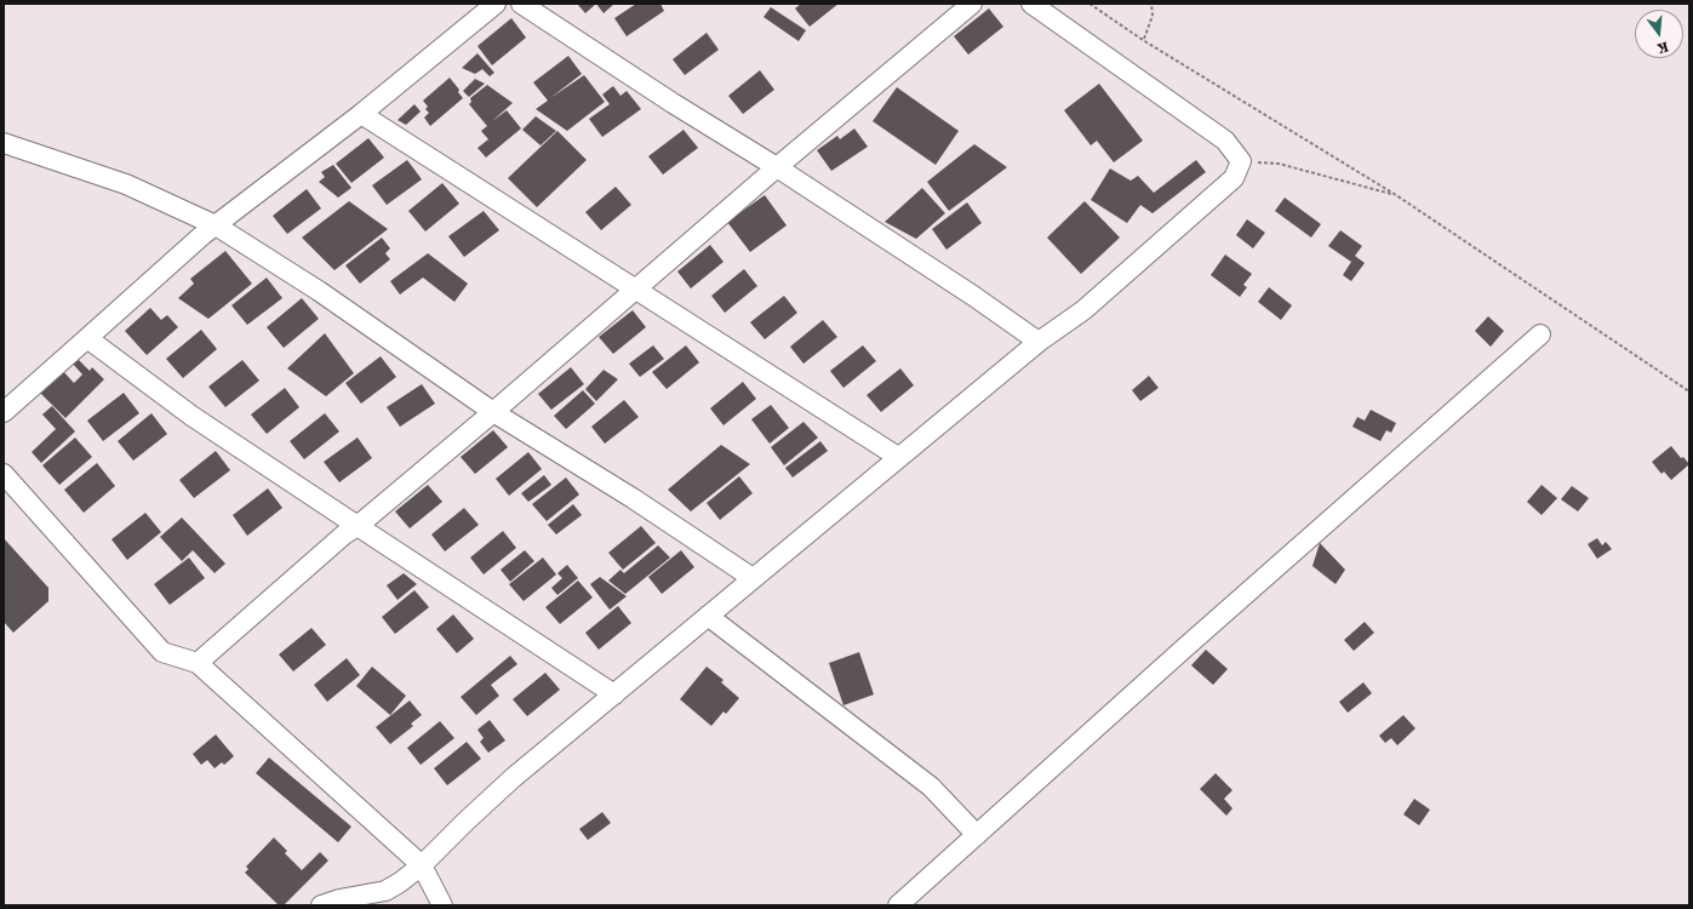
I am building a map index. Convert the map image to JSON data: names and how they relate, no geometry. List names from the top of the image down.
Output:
{
  "north": "bottom"
}
